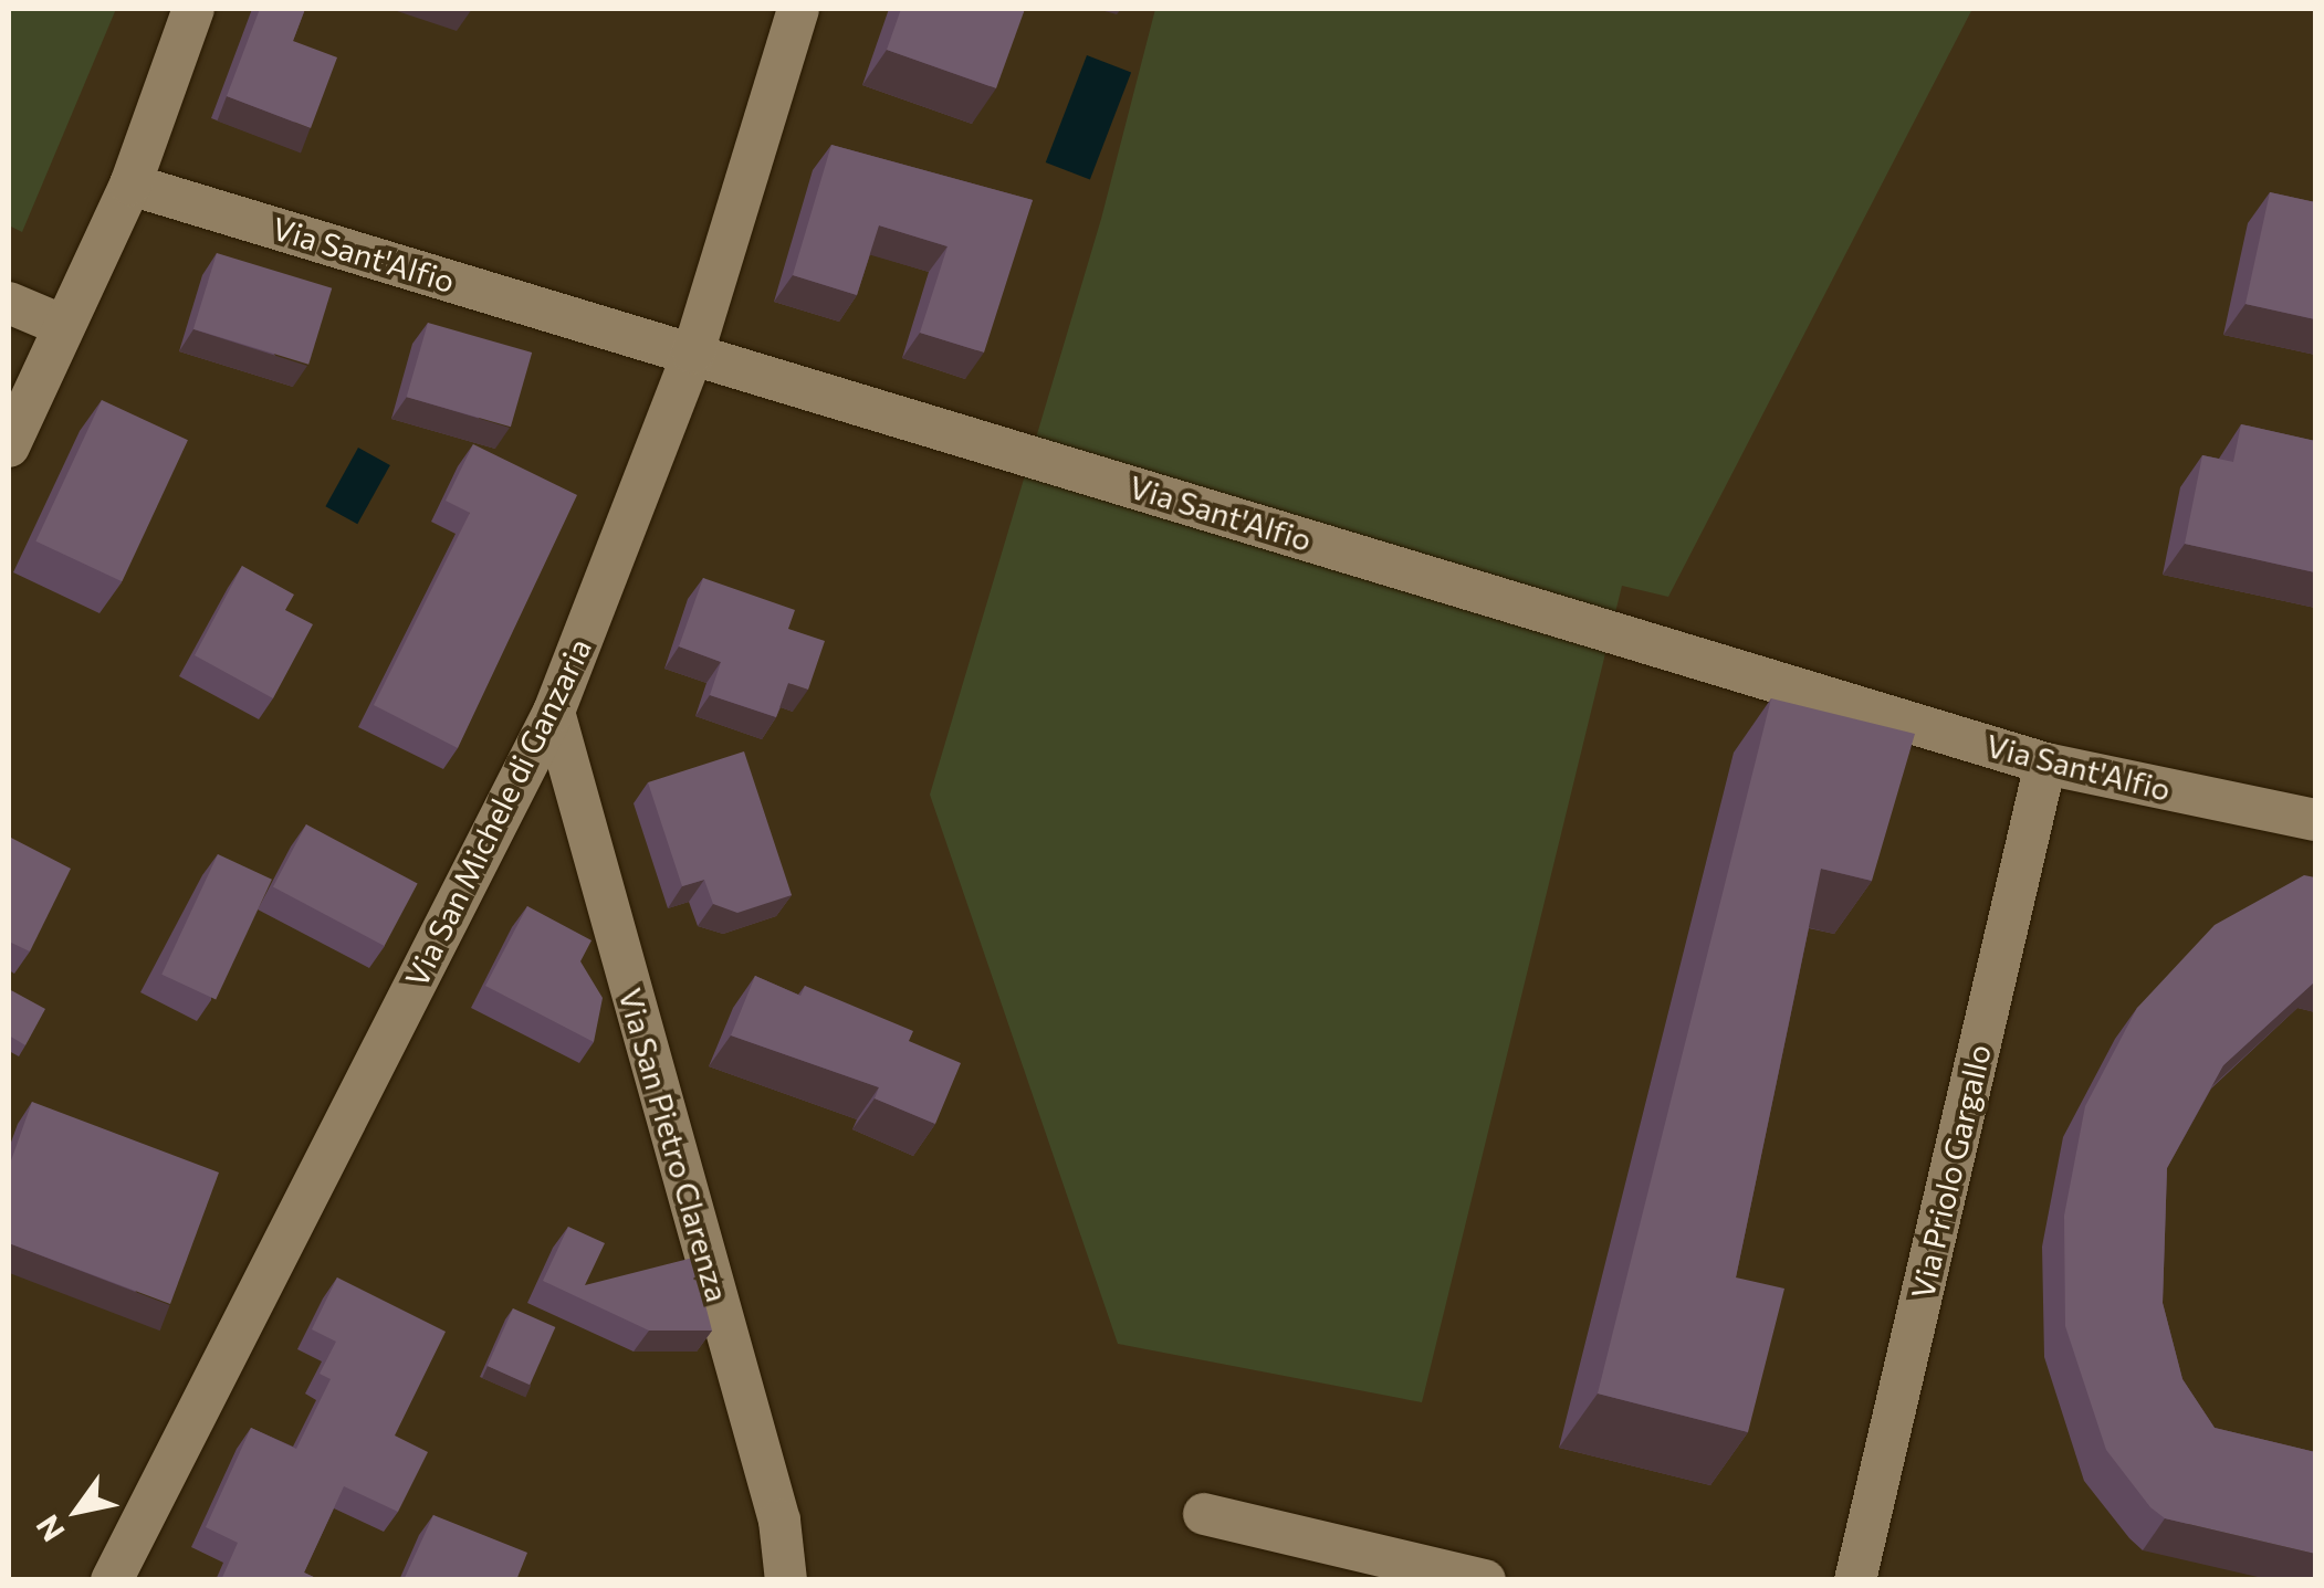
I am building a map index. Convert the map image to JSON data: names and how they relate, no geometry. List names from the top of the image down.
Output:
{
  "streets": {
    "street": [
      "Via Sant'Alfio",
      "Via San Michele di Ganzaria",
      "Via San Pietro Clarenza",
      "Via Priolo Gargallo"
    ]
  },
  "crossings": [
    ["Via Sant'Alfio", "Via San Michele di Ganzaria"],
    ["Via Sant'Alfio", "Via Priolo Gargallo"],
    ["Via San Michele di Ganzaria", "Via San Pietro Clarenza"]
  ],
  "north": "bottom left"
}
